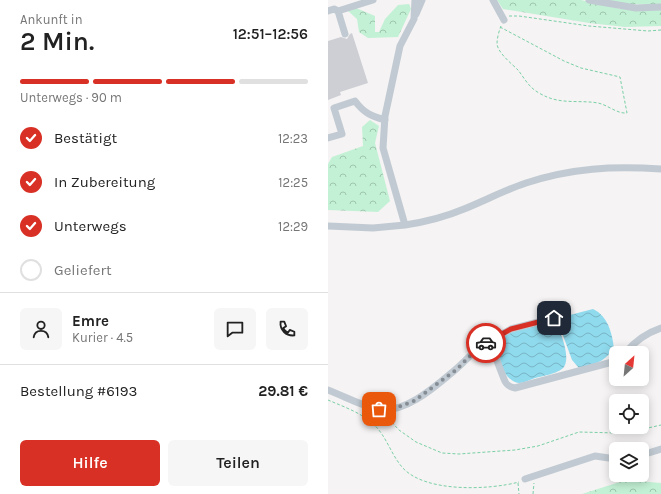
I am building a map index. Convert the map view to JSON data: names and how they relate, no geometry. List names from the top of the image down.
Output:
{
  "north": "top right",
  "page": {
    "heading": ["2 Min.", "Ankunft in", "12:51–12:56"],
    "panel": [
      "Emre",
      "Kurier · 4.5",
      "Bestellung #6193",
      "29.81 €"
    ],
    "bar": "Unterwegs · 90 m",
    "list": [
      ["Bestätigt", "12:23"],
      ["In Zubereitung", "12:25"],
      ["Unterwegs", "12:29"],
      "Geliefert"
    ],
    "buttons": ["Hilfe", "Teilen"]
  }
}
